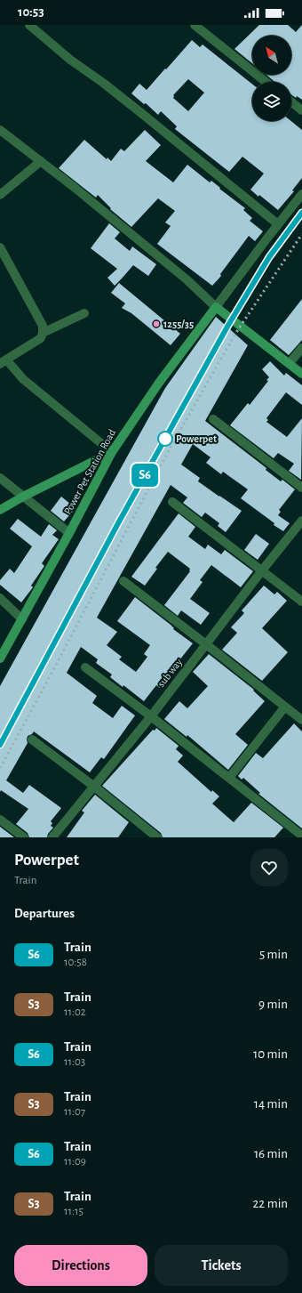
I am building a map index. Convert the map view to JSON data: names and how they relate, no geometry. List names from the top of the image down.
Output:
{
  "streets": {
    "street": ["Power Pet Station Road", "sub way"]
  },
  "places": ["1255/35", "Powerpet"],
  "north": "top left",
  "page": {
    "status": "10:53",
    "on_map": "S6",
    "heading": [
      ["Powerpet", "Train"],
      "Departures"
    ],
    "list": [
      {
        "mark": "S6",
        "name": "Train",
        "note": "10:58",
        "value": "5 min"
      },
      {
        "mark": "S3",
        "name": "Train",
        "note": "11:02",
        "value": "9 min"
      },
      {
        "mark": "S6",
        "name": "Train",
        "note": "11:03",
        "value": "10 min"
      },
      {
        "mark": "S3",
        "name": "Train",
        "note": "11:07",
        "value": "14 min"
      },
      {
        "mark": "S6",
        "name": "Train",
        "note": "11:09",
        "value": "16 min"
      },
      {
        "mark": "S3",
        "name": "Train",
        "note": "11:15",
        "value": "22 min"
      }
    ],
    "buttons": ["Directions", "Tickets"]
  }
}
